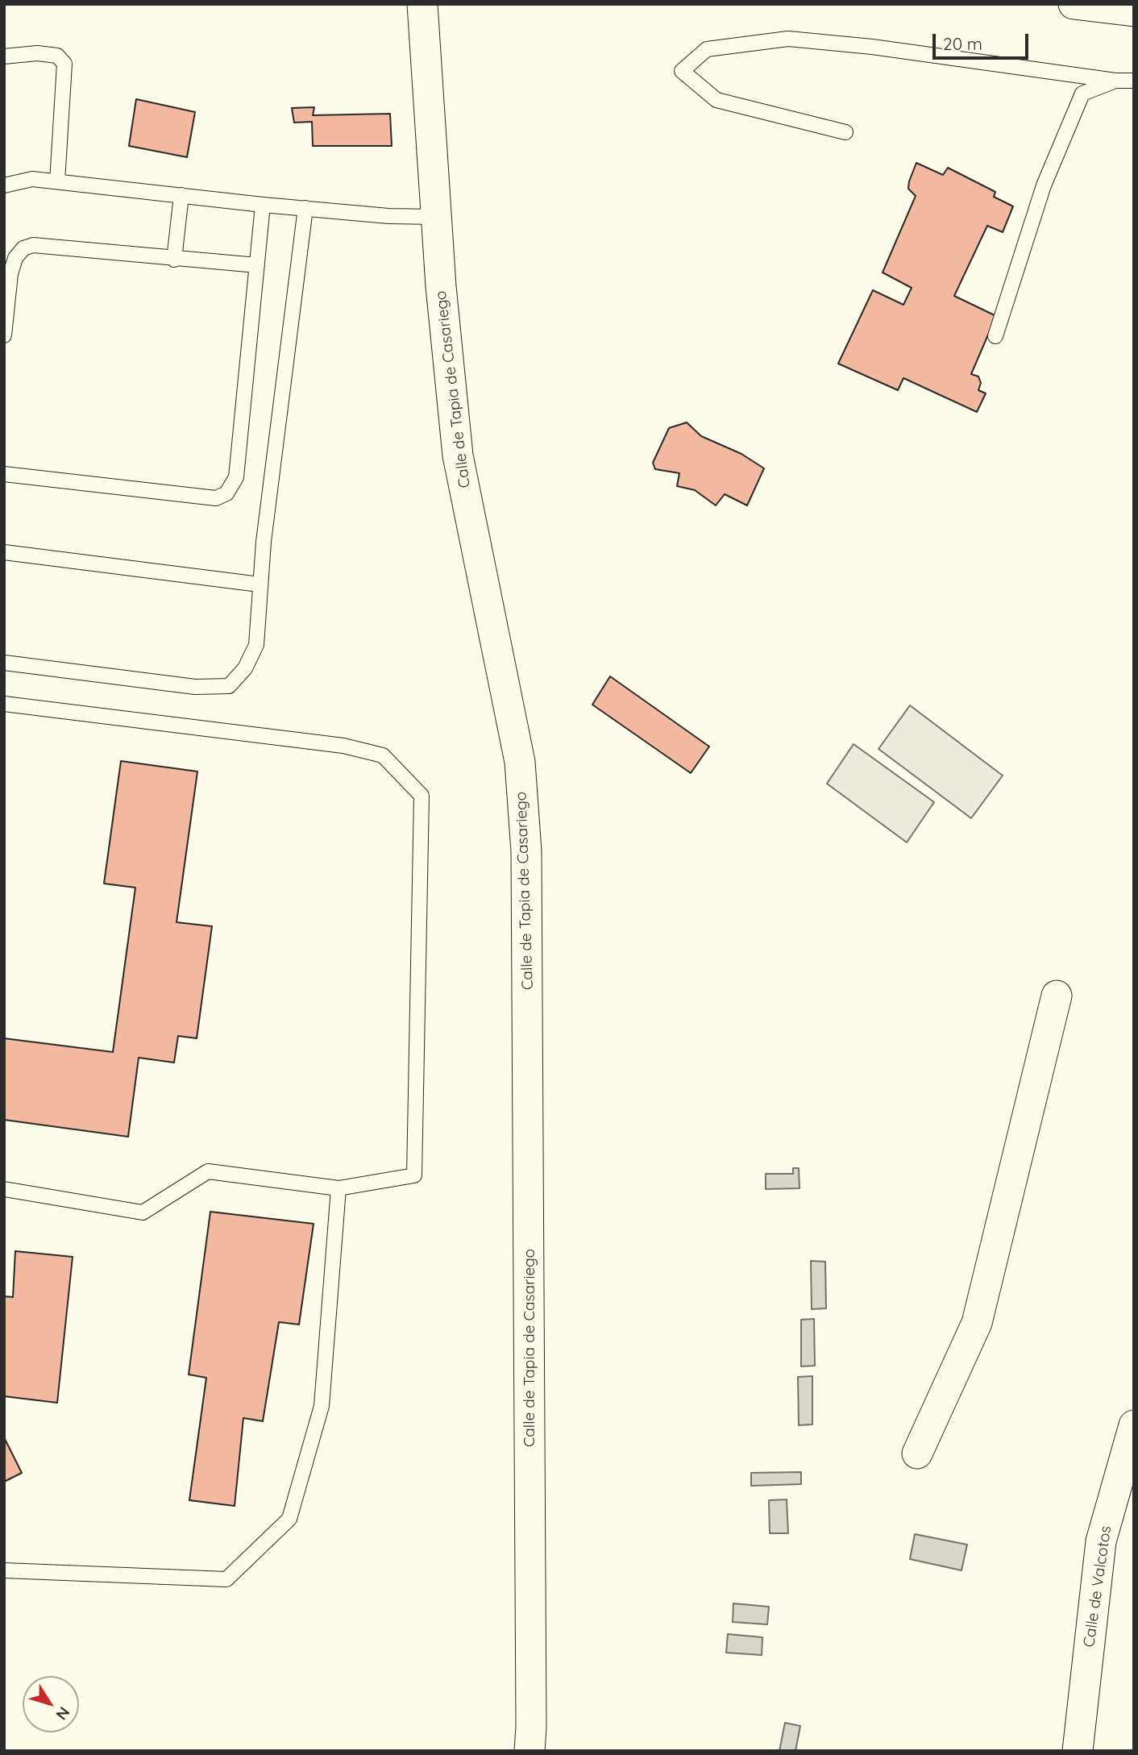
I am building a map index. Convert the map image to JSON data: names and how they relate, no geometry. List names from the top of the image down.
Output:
{
  "streets": {
    "street": ["Calle de Tapia de Casariego", "Calle de Valcotos"]
  },
  "scale_bar": "20 m",
  "north": "bottom right"
}
